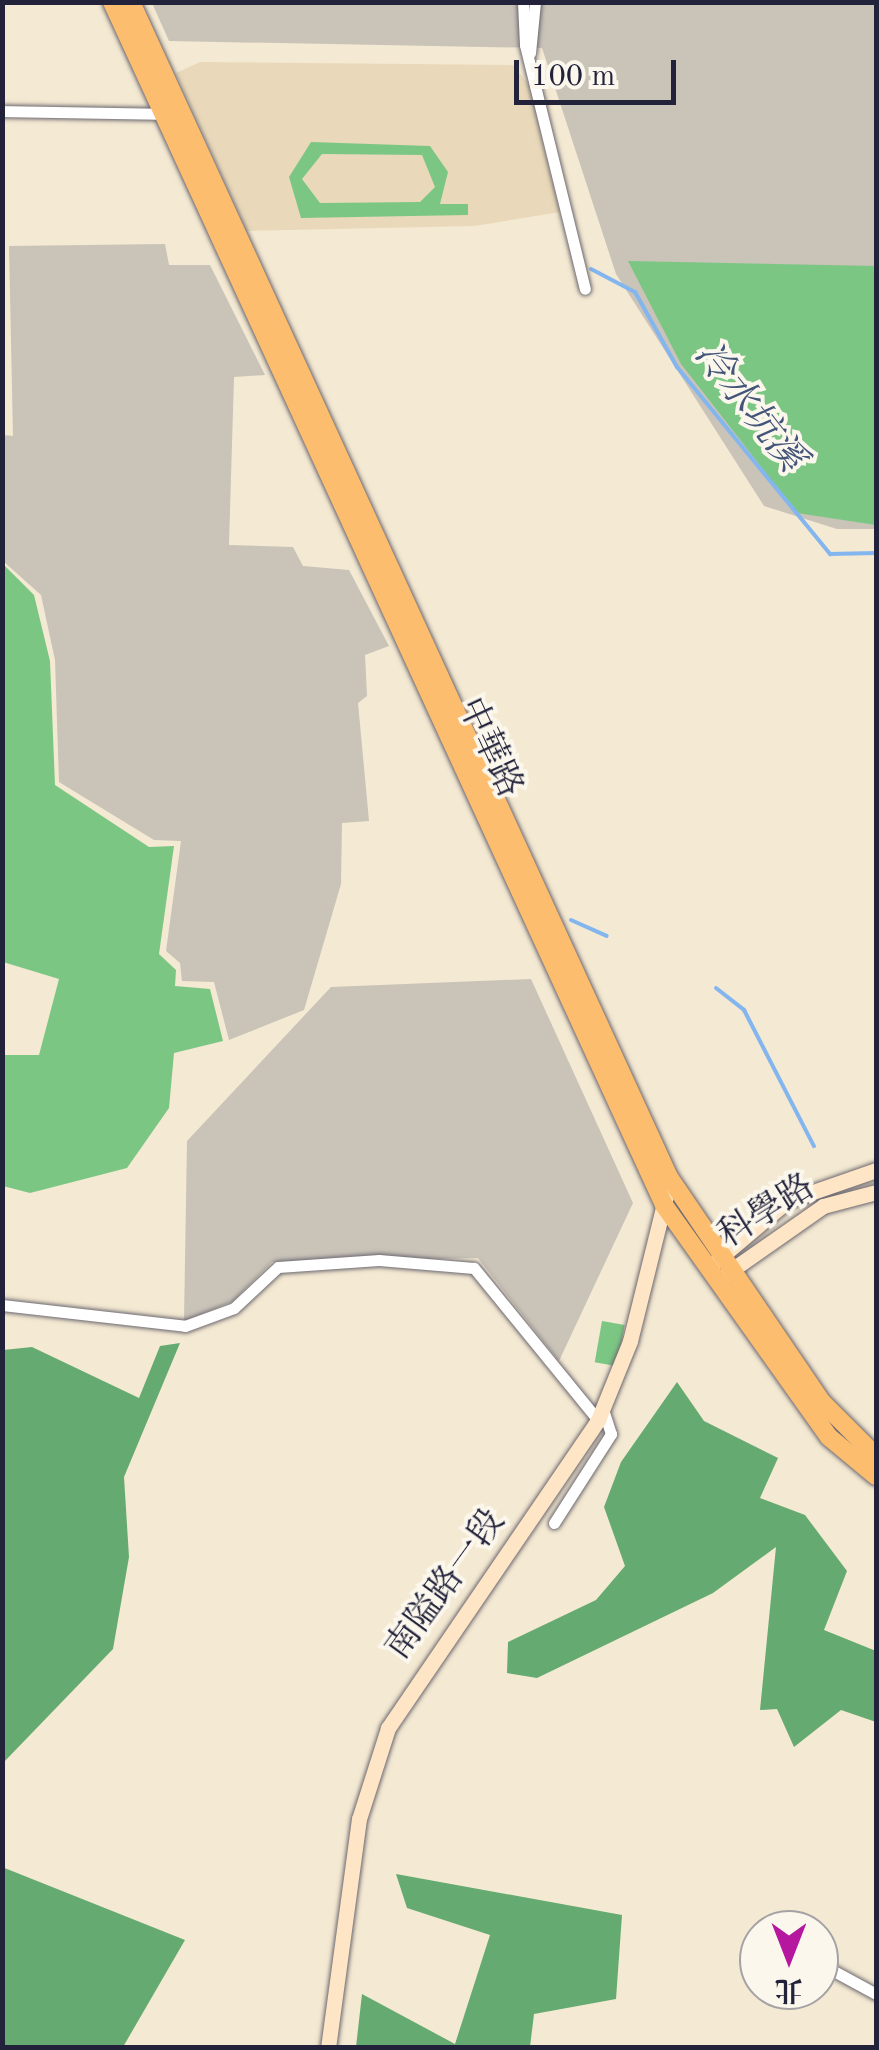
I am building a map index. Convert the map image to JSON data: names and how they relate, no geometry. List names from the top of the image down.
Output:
{
  "streets": {
    "main road": ["中華路"],
    "street": ["科學路", "南隘路一段"]
  },
  "crossings": [
    ["中華路", "科學路"],
    ["中華路", "南隘路一段"]
  ],
  "water": ["冷水坑溪"],
  "scale_bar": "100 m",
  "north": "bottom"
}
